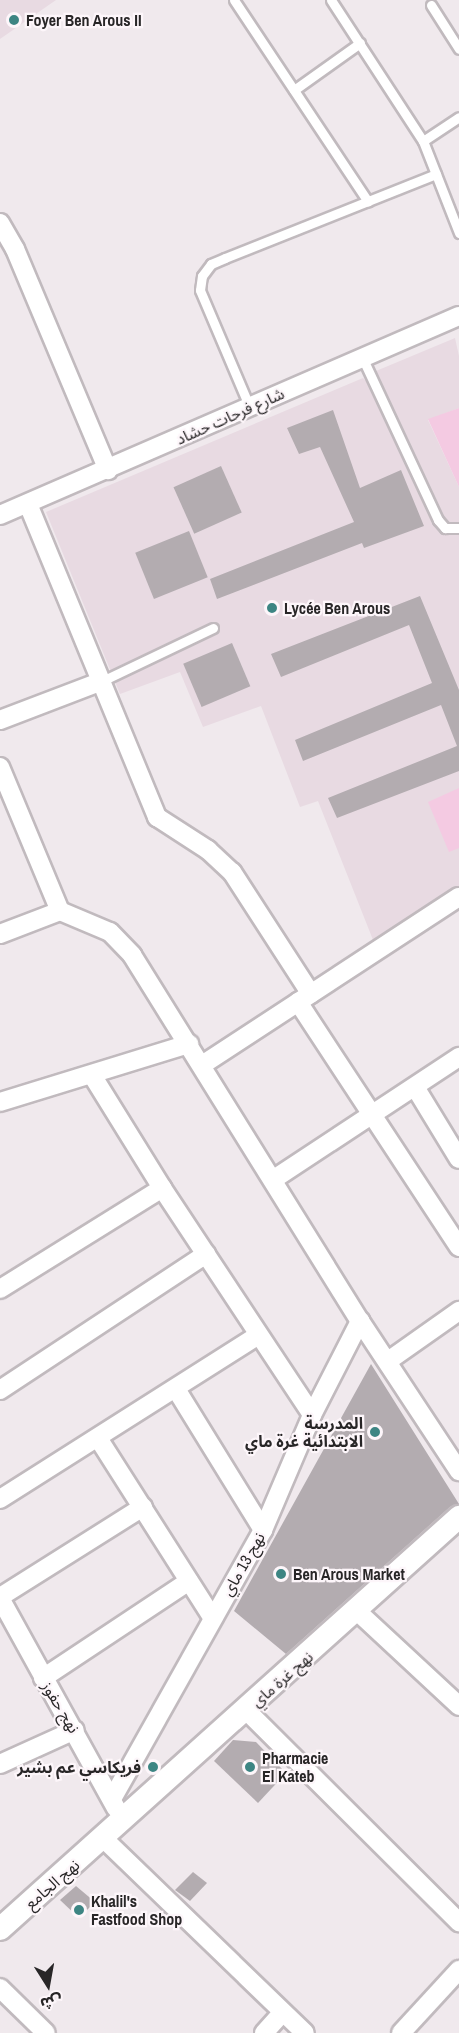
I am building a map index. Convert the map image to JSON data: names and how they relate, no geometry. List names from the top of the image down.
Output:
{
  "streets": {
    "street": [
      "شارع فرحات حشاد",
      "نهج 13 ماي",
      "نهج غرة ماي",
      "نهج حفوز",
      "نهج الجامع"
    ]
  },
  "crossings": [
    ["نهج 13 ماي", "نهج غرة ماي"],
    ["نهج 13 ماي", "نهج حفوز"],
    ["نهج غرة ماي", "نهج حفوز"],
    ["نهج غرة ماي", "نهج الجامع"]
  ],
  "places": [
    "Foyer Ben Arous II",
    "Lycée Ben Arous",
    "المدرسة الابتدائية غرة ماي",
    "Ben Arous Market",
    "فريكاسي عم بشير",
    "Pharmacie El Kateb",
    "Khalil's Fastfood Shop"
  ],
  "north": "bottom"
}
